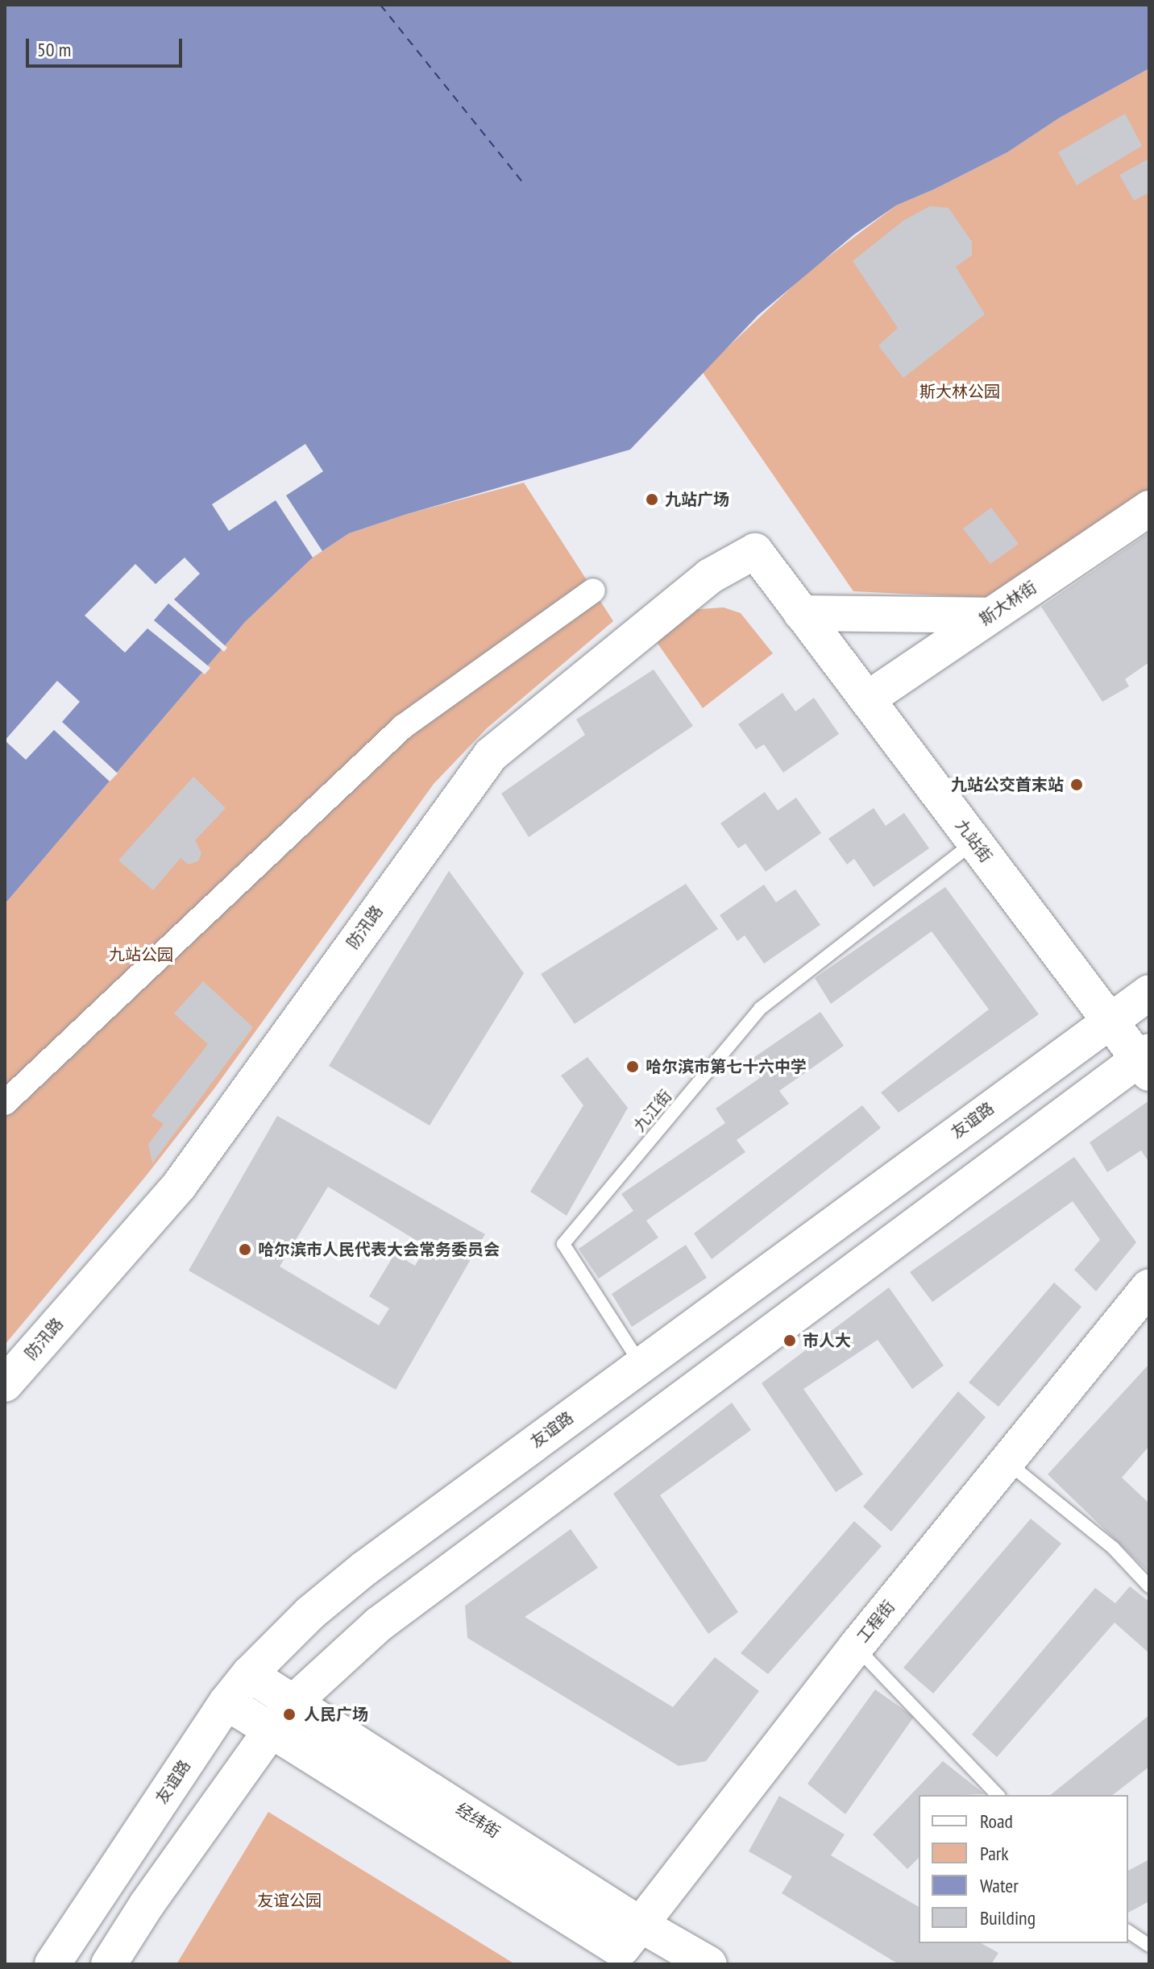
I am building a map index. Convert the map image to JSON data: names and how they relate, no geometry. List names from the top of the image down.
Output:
{
  "streets": {
    "main road": [
      "斯大林街",
      "九站街",
      "防汛路",
      "友谊路",
      "工程街",
      "经纬街"
    ],
    "lane": ["九江街"]
  },
  "crossings": [
    ["斯大林街", "九站街"],
    ["九站街", "防汛路"],
    ["九站街", "九江街"],
    ["九站街", "友谊路"],
    ["九江街", "友谊路"],
    ["友谊路", "经纬街"],
    ["工程街", "经纬街"]
  ],
  "parks": ["斯大林公园", "九站公园", "友谊公园"],
  "places": [
    "九站广场",
    "九站公交首末站",
    "哈尔滨市第七十六中学",
    "哈尔滨市人民代表大会常务委员会",
    "市人大",
    "人民广场"
  ],
  "legend": [
    "Road",
    "Park",
    "Water",
    "Building"
  ],
  "scale_bar": "50 m"
}
